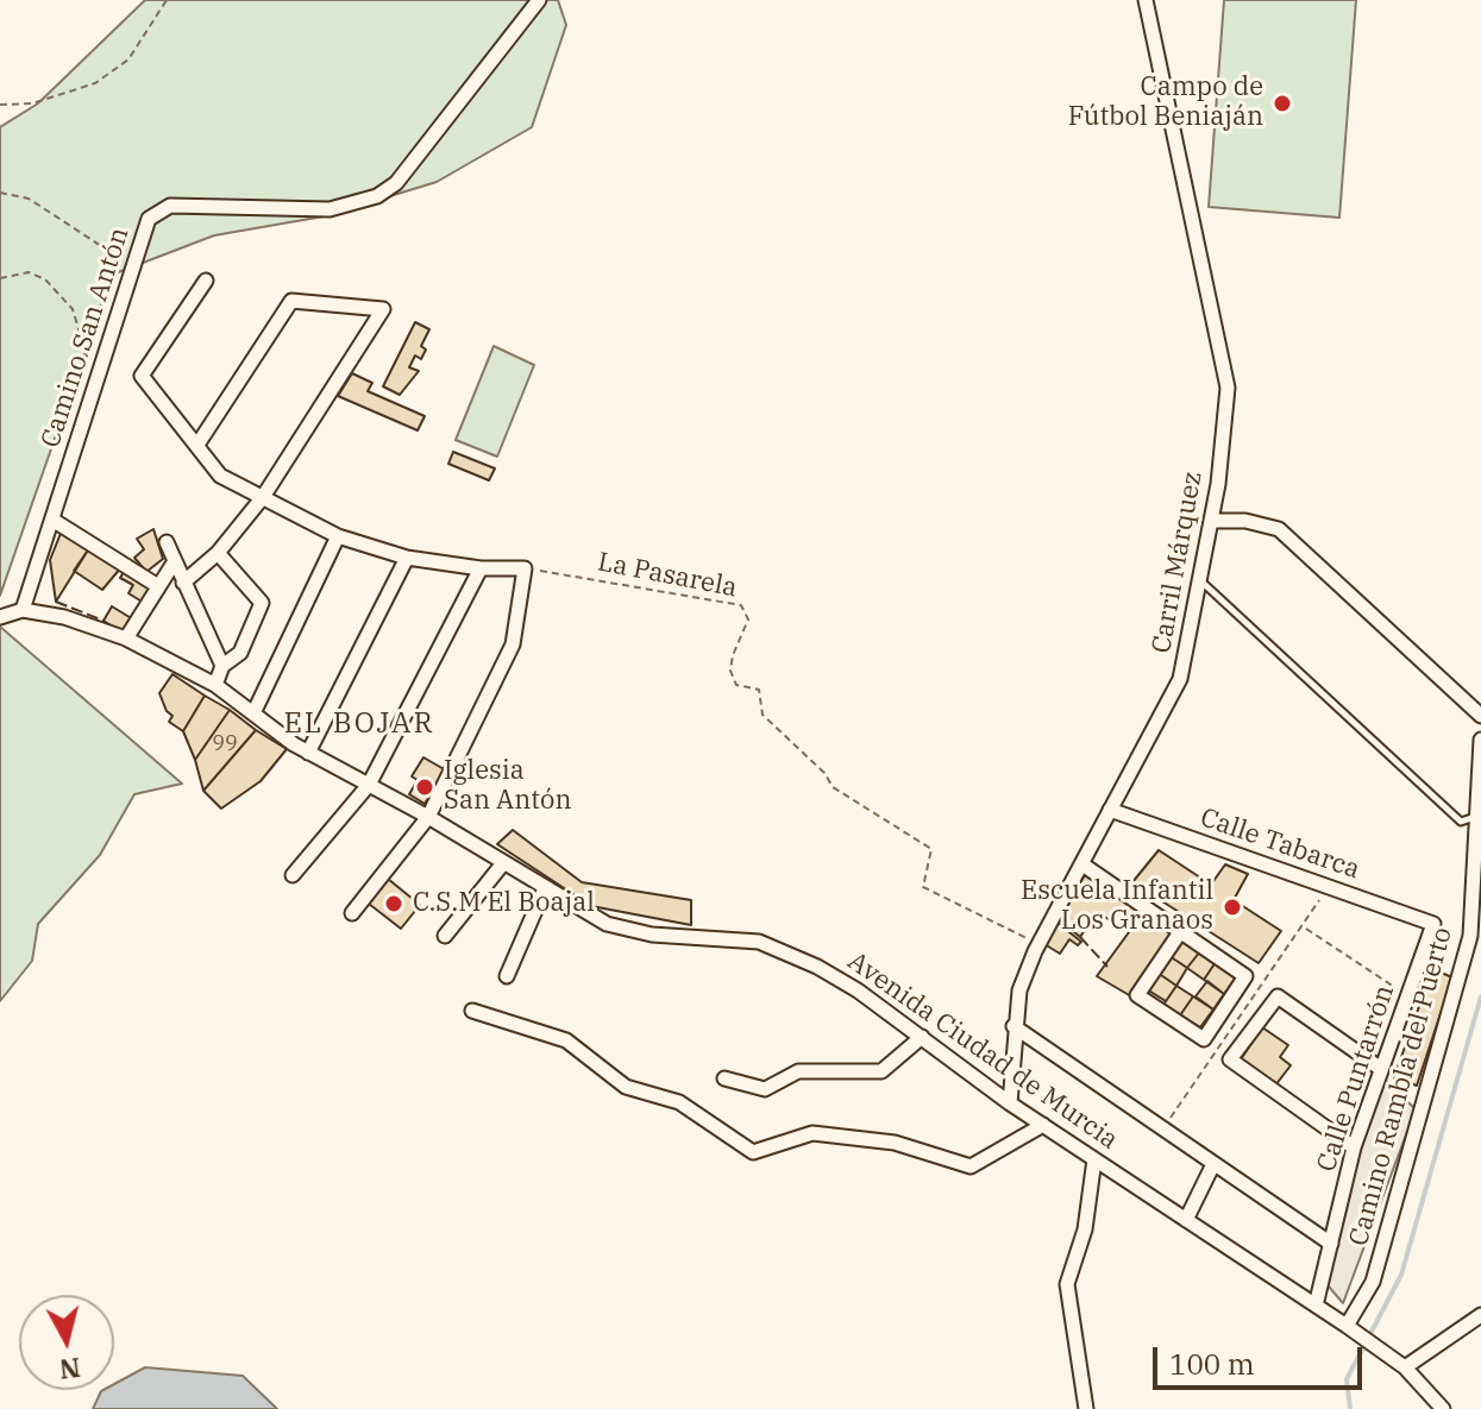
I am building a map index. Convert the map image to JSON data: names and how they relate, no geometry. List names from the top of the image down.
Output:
{
  "streets": {
    "street": [
      "Camino San Antón",
      "Carril Márquez",
      "Calle Tabarca",
      "Avenida Ciudad de Murcia",
      "Calle Puntarrón",
      "Camino Rambla del Puerto"
    ],
    "path": ["La Pasarela"]
  },
  "crossings": [
    ["Camino San Antón", "Avenida Ciudad de Murcia"],
    ["Carril Márquez", "La Pasarela"],
    ["Carril Márquez", "Calle Tabarca"],
    ["Carril Márquez", "Avenida Ciudad de Murcia"],
    ["Calle Tabarca", "Calle Puntarrón"],
    ["Avenida Ciudad de Murcia", "Calle Puntarrón"],
    ["Avenida Ciudad de Murcia", "Camino Rambla del Puerto"]
  ],
  "districts": ["EL BOJAR"],
  "places": [
    "Campo de Fútbol Beniaján",
    "Iglesia San Antón",
    "C.S.M El Boajal",
    "Escuela Infantil Los Granaos"
  ],
  "house_numbers": ["99"],
  "scale_bar": "100 m",
  "north": "bottom"
}
